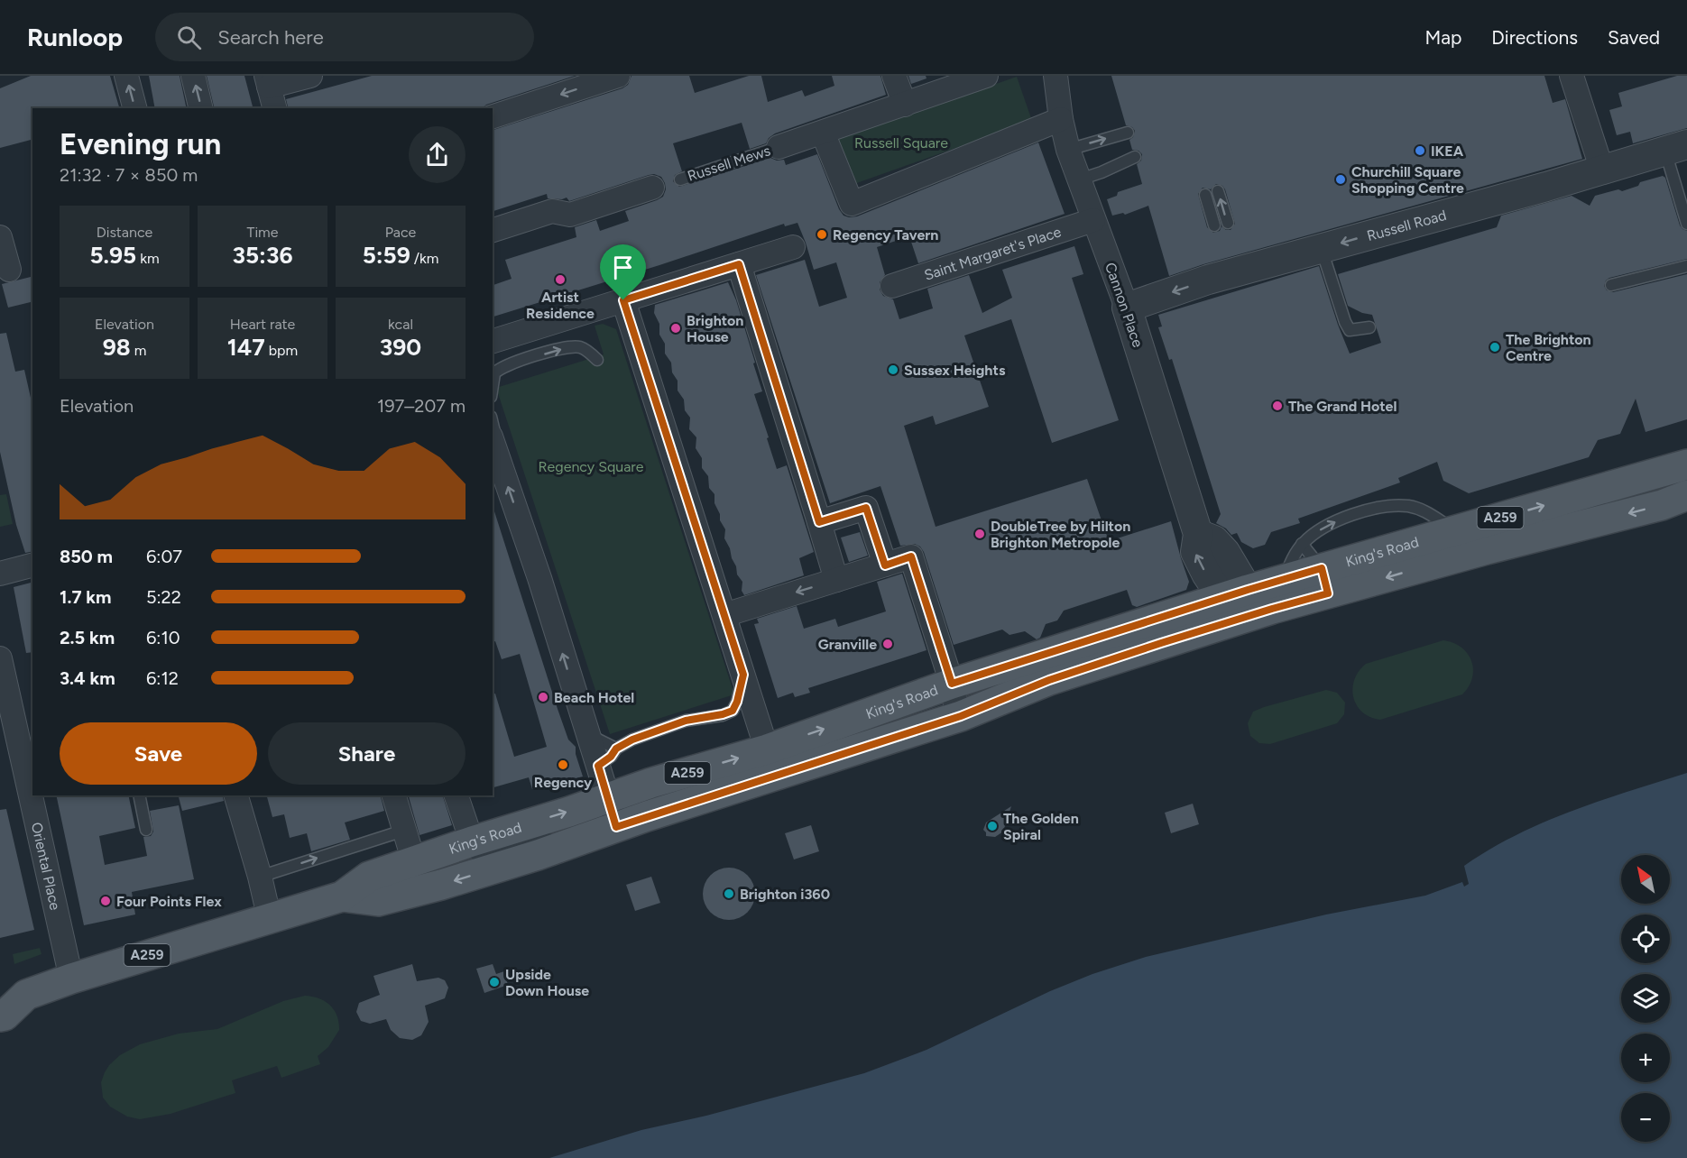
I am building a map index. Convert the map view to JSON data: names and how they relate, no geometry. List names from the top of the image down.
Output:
{
  "streets": {
    "main road": ["A259", "King's Road"],
    "street": [
      "Russell Road",
      "Saint Margaret's Place",
      "Cannon Place",
      "Oriental Place"
    ],
    "lane": ["Russell Mews"]
  },
  "crossings": [
    ["Russell Road", "Cannon Place"],
    ["Saint Margaret's Place", "Cannon Place"],
    ["Cannon Place", "King's Road"],
    ["King's Road", "Oriental Place"]
  ],
  "one_way": ["Russell Road"],
  "parks": ["Russell Square", "Regency Square"],
  "places": [
    "IKEA",
    "Churchill Square Shopping Centre",
    "Regency Tavern",
    "Artist Residence",
    "Brighton House",
    "The Brighton Centre",
    "Sussex Heights",
    "The Grand Hotel",
    "DoubleTree by Hilton Brighton Metropole",
    "Granville",
    "Beach Hotel",
    "Regency",
    "The Golden Spiral",
    "Brighton i360",
    "Four Points Flex",
    "Upside Down House"
  ],
  "north": "top left",
  "page": {
    "header": "Runloop",
    "search": "Search here",
    "nav": ["Map", "Directions", "Saved"],
    "heading": ["Evening run", "21:32 · 7 × 850 m"],
    "stats": [
      ["Distance", "5.95 km"],
      ["Time", "35:36"],
      ["Pace", "5:59 /km"],
      ["Elevation", "98 m"],
      ["Heart rate", "147 bpm"],
      ["kcal", "390"]
    ],
    "chart": ["Elevation", "197–207 m"],
    "list": [
      {
        "name": "850 m",
        "note": "6:07"
      },
      {
        "name": "1.7 km",
        "note": "5:22"
      },
      {
        "name": "2.5 km",
        "note": "6:10"
      },
      {
        "name": "3.4 km",
        "note": "6:12"
      }
    ],
    "buttons": ["Save", "Share"],
    "map_buttons": ["+", "−"]
  }
}
